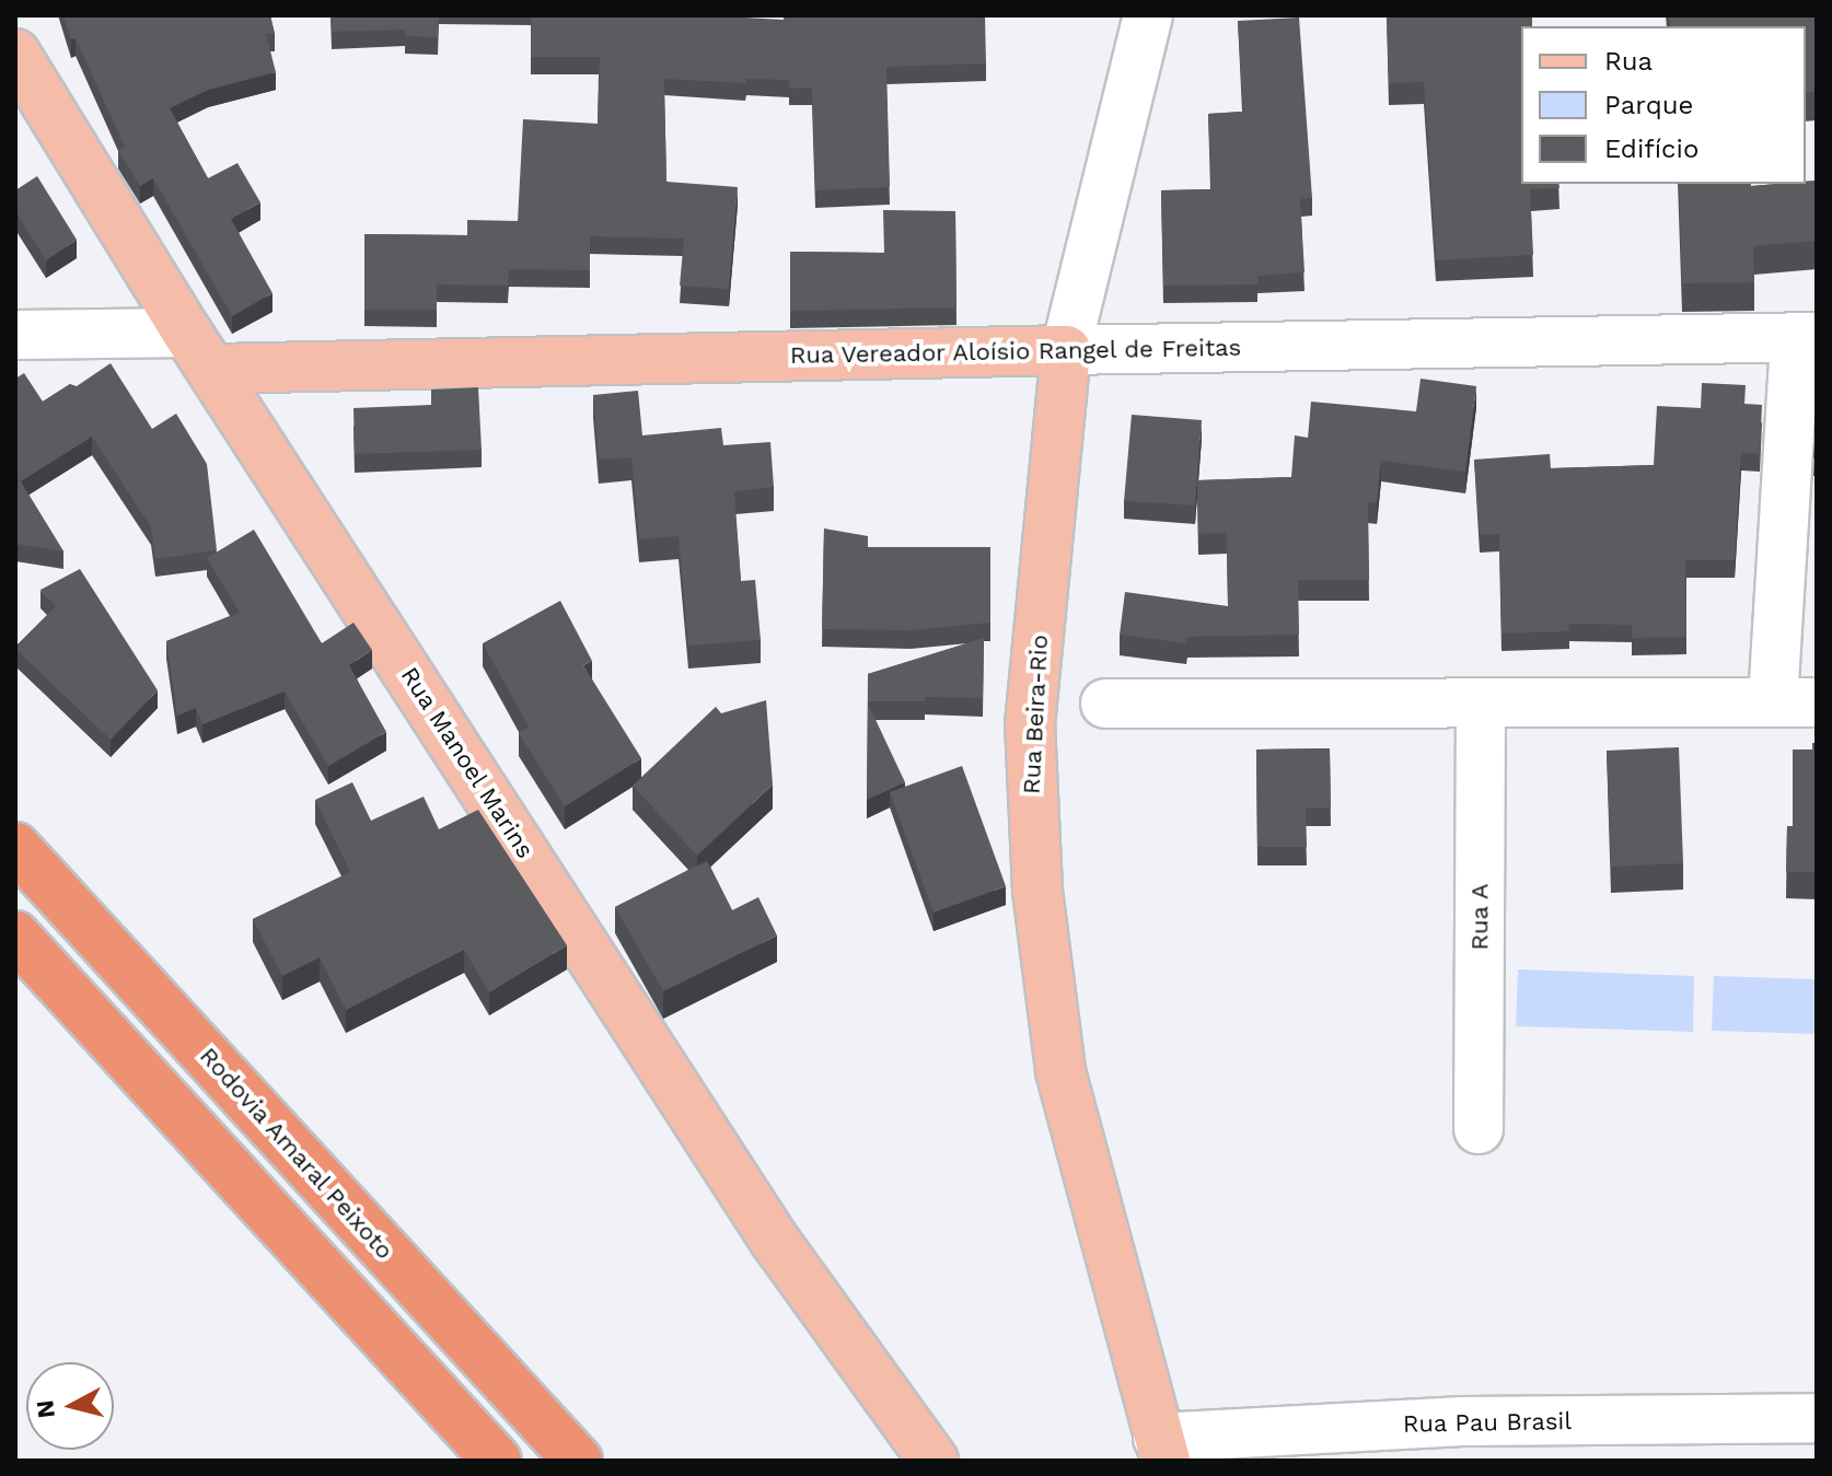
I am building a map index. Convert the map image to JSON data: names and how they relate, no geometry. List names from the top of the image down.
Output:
{
  "streets": {
    "highway": ["Rodovia Amaral Peixoto"],
    "main road": ["Rua Vereador Aloísio Rangel de Freitas", "Rua Beira-Rio", "Rua Manoel Marins"],
    "street": ["Rua A", "Rua Pau Brasil"]
  },
  "crossings": [
    ["Rua Vereador Aloísio Rangel de Freitas", "Rua Beira-Rio"],
    ["Rua Vereador Aloísio Rangel de Freitas", "Rua Manoel Marins"],
    ["Rua Beira-Rio", "Rua Pau Brasil"]
  ],
  "legend": ["Rua", "Parque", "Edifício"],
  "north": "left"
}
